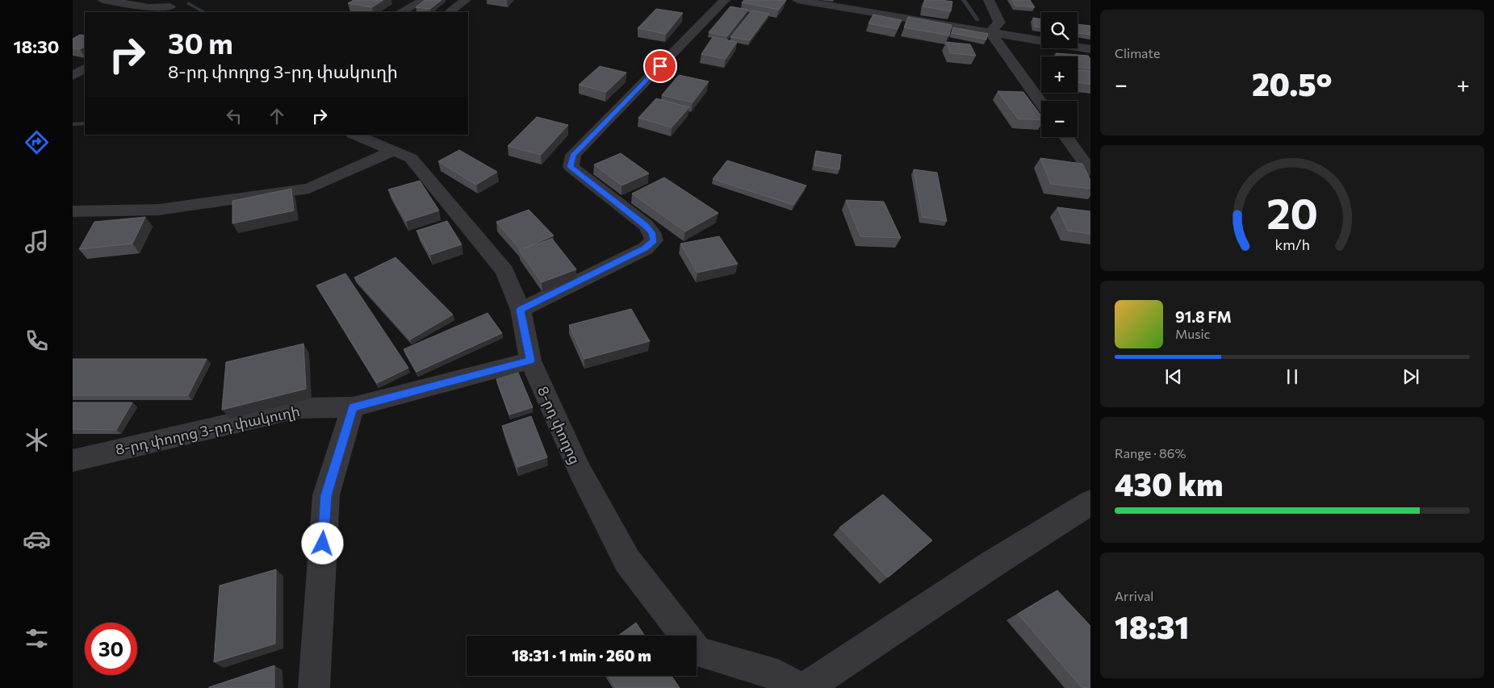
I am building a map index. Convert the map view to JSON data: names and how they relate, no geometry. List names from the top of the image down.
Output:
{
  "streets": {
    "street": ["8-րդ փողոց", "8-րդ փողոց 3-րդ փակուղի"]
  },
  "crossings": [
    ["8-րդ փողոց", "8-րդ փողոց 3-րդ փակուղի"]
  ],
  "page": {
    "tabs": "18:30",
    "tile": [
      "Climate",
      ["Range · 86%", "430 km"],
      ["Arrival", "18:31"]
    ],
    "map_buttons": ["+", "−"],
    "turn": ["30 m", "8-րդ փողոց 3-րդ փակուղի"],
    "heat": ["−", "20.5°", "+"],
    "song": ["91.8 FM", "Music"],
    "limit": "30",
    "trip": "18:31 · 1 min · 260 m",
    "gauge": ["20", "km/h"]
  }
}
